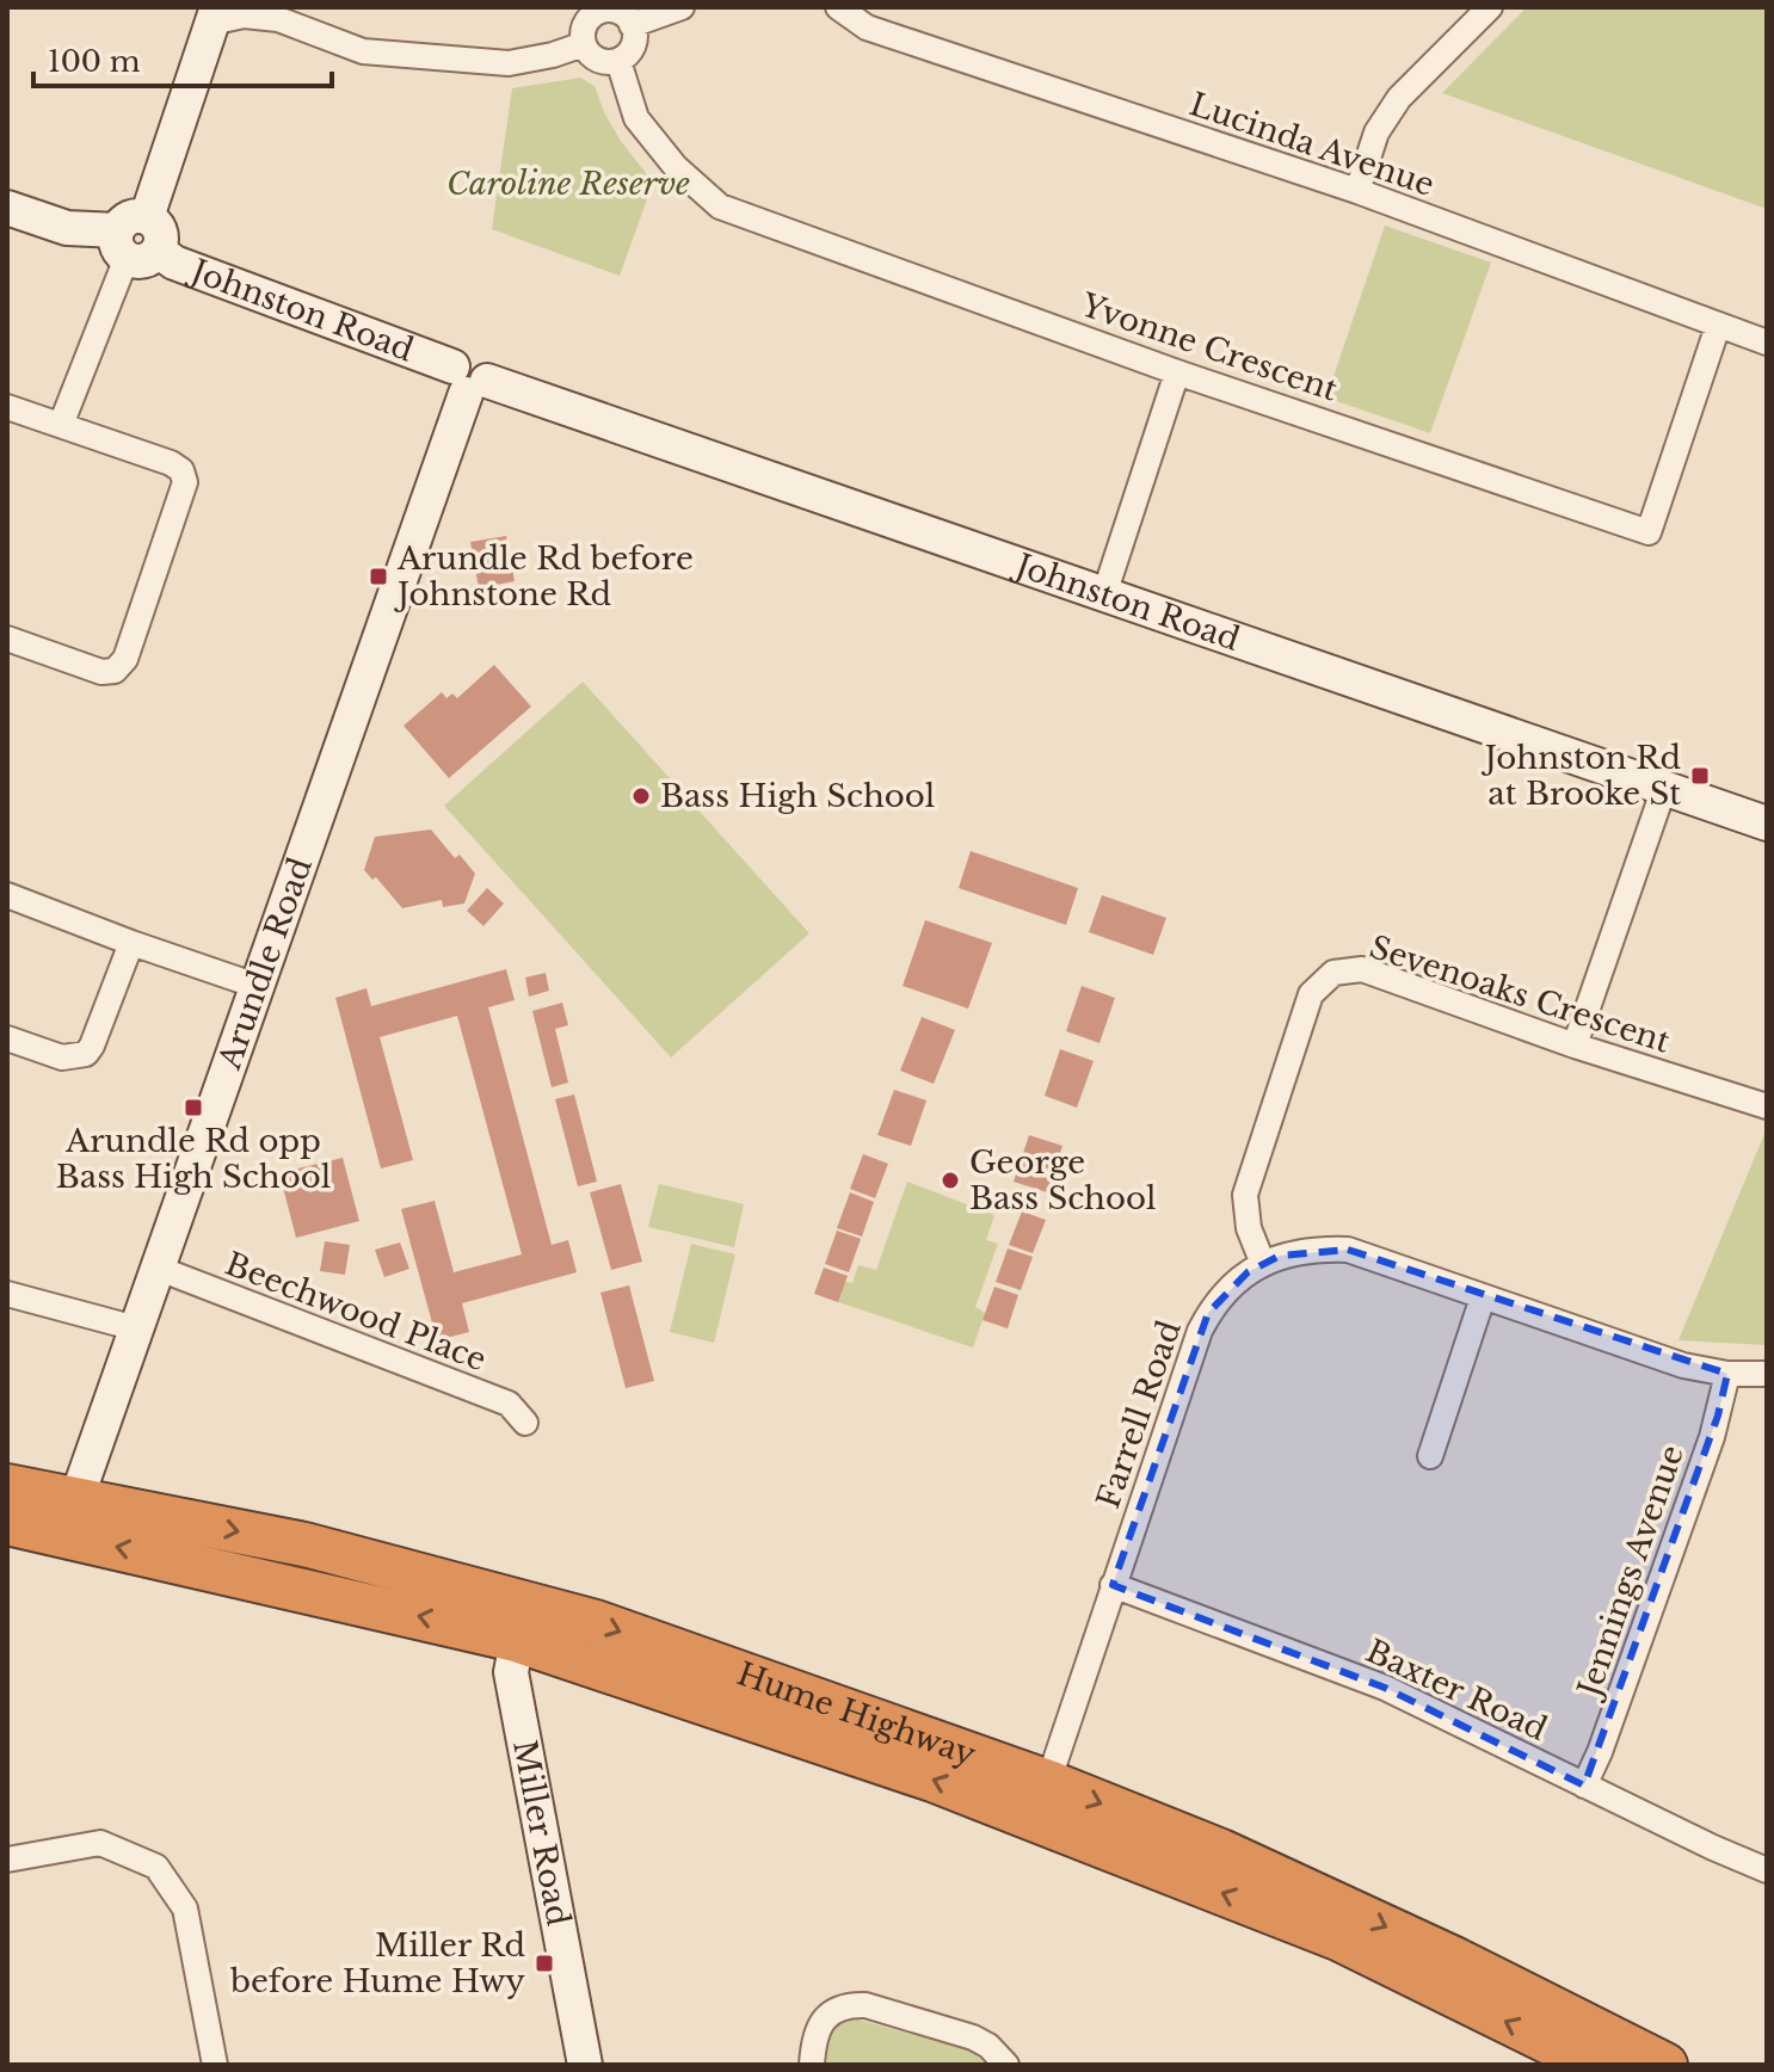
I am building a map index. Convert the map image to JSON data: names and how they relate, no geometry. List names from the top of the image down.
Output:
{
  "streets": {
    "highway": ["Hume Highway"],
    "street": [
      "Lucinda Avenue",
      "Johnston Road",
      "Yvonne Crescent",
      "Arundle Road",
      "Sevenoaks Crescent",
      "Beechwood Place",
      "Farrell Road",
      "Jennings Avenue",
      "Baxter Road",
      "Miller Road"
    ]
  },
  "crossings": [
    ["Lucinda Avenue", "Yvonne Crescent"],
    ["Johnston Road", "Arundle Road"],
    ["Arundle Road", "Beechwood Place"],
    ["Arundle Road", "Hume Highway"],
    ["Sevenoaks Crescent", "Farrell Road"],
    ["Farrell Road", "Jennings Avenue"],
    ["Farrell Road", "Baxter Road"],
    ["Farrell Road", "Hume Highway"],
    ["Jennings Avenue", "Baxter Road"],
    ["Hume Highway", "Miller Road"]
  ],
  "parks": ["Caroline Reserve"],
  "places": {
    "transit": [
      "Arundle Rd before Johnstone Rd",
      "Johnston Rd at Brooke St",
      "Arundle Rd opp Bass High School",
      "Miller Rd before Hume Hwy"
    ],
    "other": ["Bass High School", "George Bass School"]
  },
  "scale_bar": "100 m"
}
